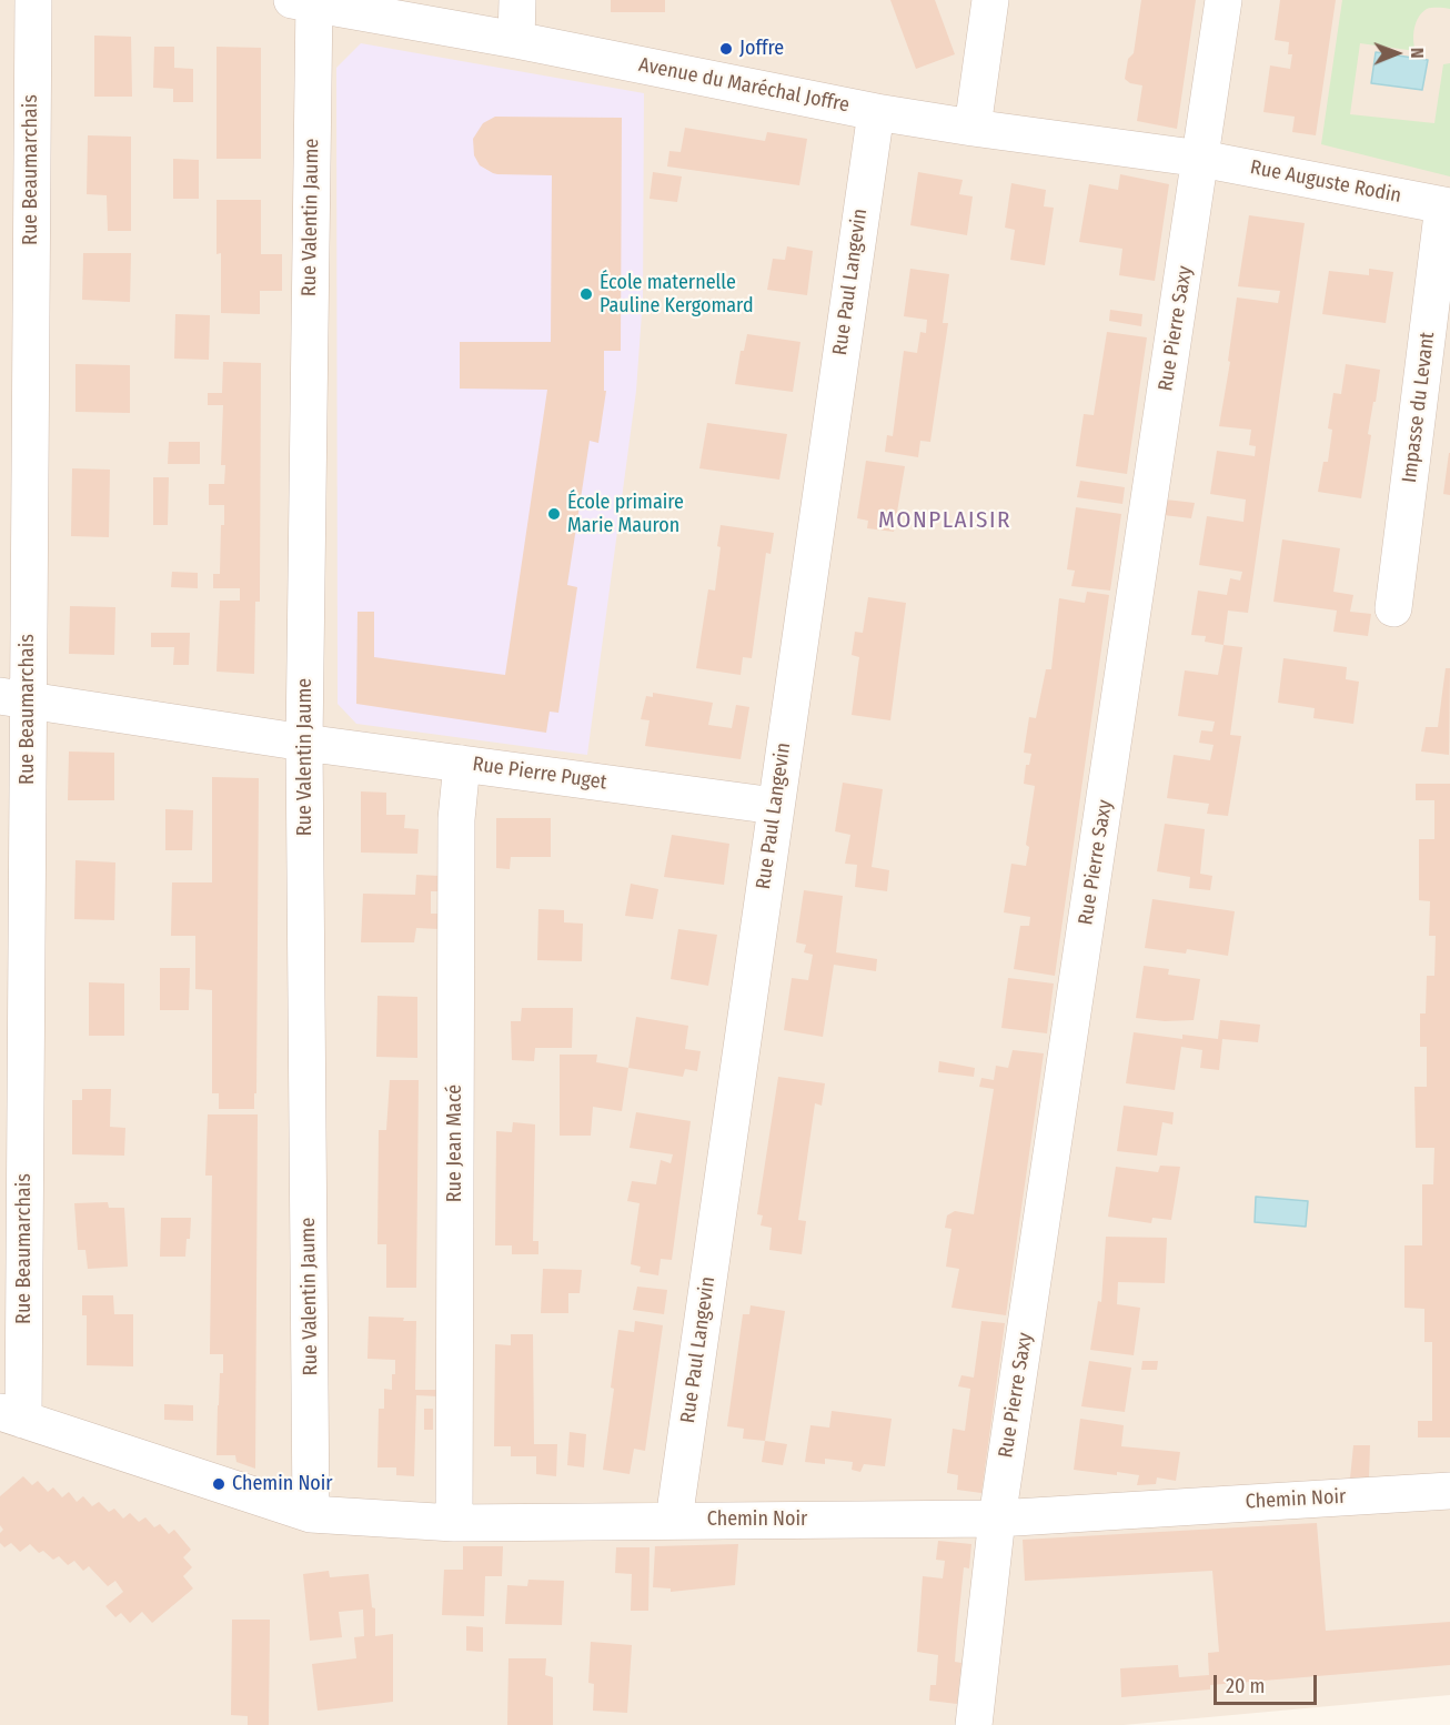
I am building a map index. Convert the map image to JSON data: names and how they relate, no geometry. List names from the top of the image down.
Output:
{
  "streets": {
    "street": [
      "Avenue du Maréchal Joffre",
      "Rue Beaumarchais",
      "Rue Auguste Rodin",
      "Rue Valentin Jaume",
      "Rue Paul Langevin",
      "Rue Pierre Saxy",
      "Impasse du Levant",
      "Rue Pierre Puget",
      "Rue Jean Macé",
      "Chemin Noir"
    ]
  },
  "crossings": [
    ["Avenue du Maréchal Joffre", "Rue Auguste Rodin"],
    ["Avenue du Maréchal Joffre", "Rue Valentin Jaume"],
    ["Avenue du Maréchal Joffre", "Rue Paul Langevin"],
    ["Avenue du Maréchal Joffre", "Rue Pierre Saxy"],
    ["Rue Beaumarchais", "Rue Pierre Puget"],
    ["Rue Beaumarchais", "Chemin Noir"],
    ["Rue Auguste Rodin", "Rue Pierre Saxy"],
    ["Rue Auguste Rodin", "Impasse du Levant"],
    ["Rue Valentin Jaume", "Rue Pierre Puget"],
    ["Rue Valentin Jaume", "Chemin Noir"],
    ["Rue Paul Langevin", "Rue Pierre Puget"],
    ["Rue Paul Langevin", "Chemin Noir"],
    ["Rue Pierre Saxy", "Chemin Noir"],
    ["Rue Pierre Puget", "Rue Jean Macé"],
    ["Rue Jean Macé", "Chemin Noir"]
  ],
  "districts": ["MONPLAISIR"],
  "places": [
    "Joffre",
    "École maternelle Pauline Kergomard",
    "École primaire Marie Mauron",
    "Chemin Noir"
  ],
  "scale_bar": "20 m",
  "north": "right"
}
